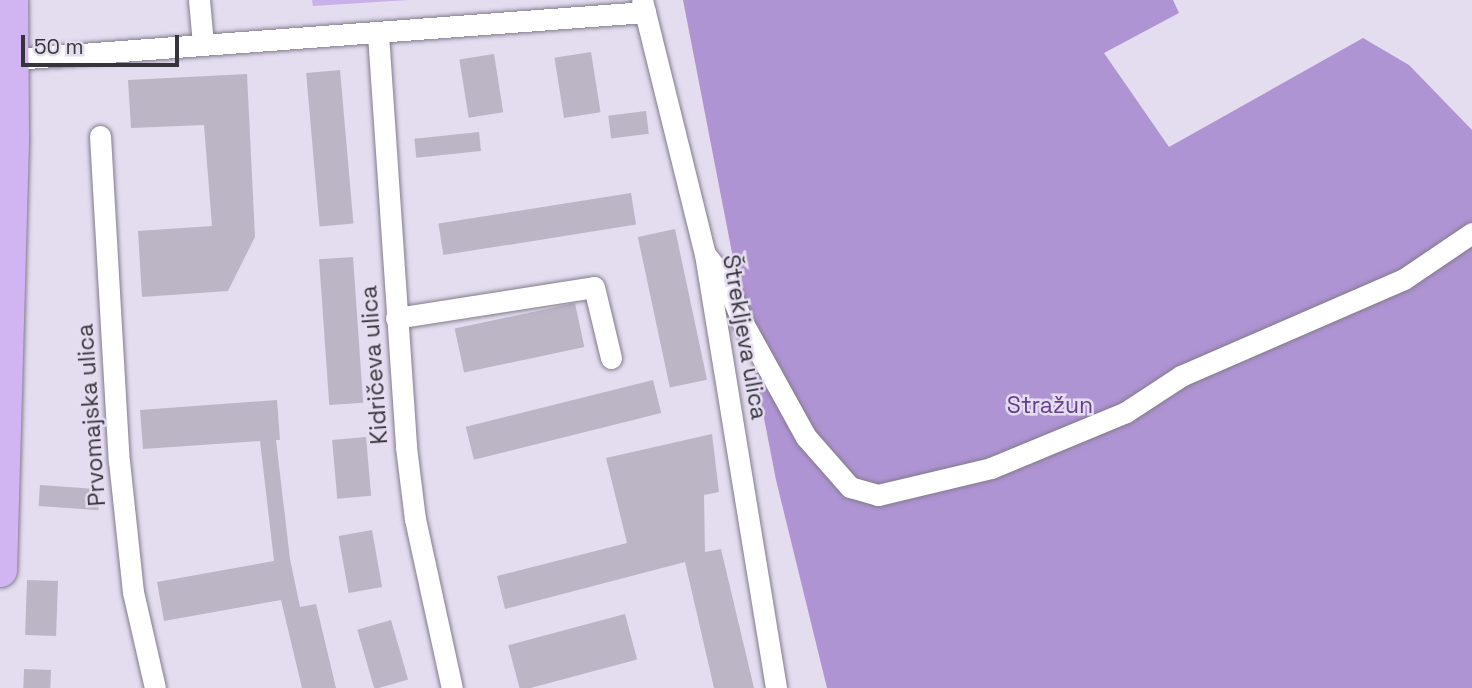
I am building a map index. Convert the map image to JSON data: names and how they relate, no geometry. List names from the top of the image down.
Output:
{
  "streets": {
    "street": ["Štrekljeva ulica", "Kidričeva ulica", "Prvomajska ulica"]
  },
  "parks": ["Stražun"],
  "scale_bar": "50 m"
}
